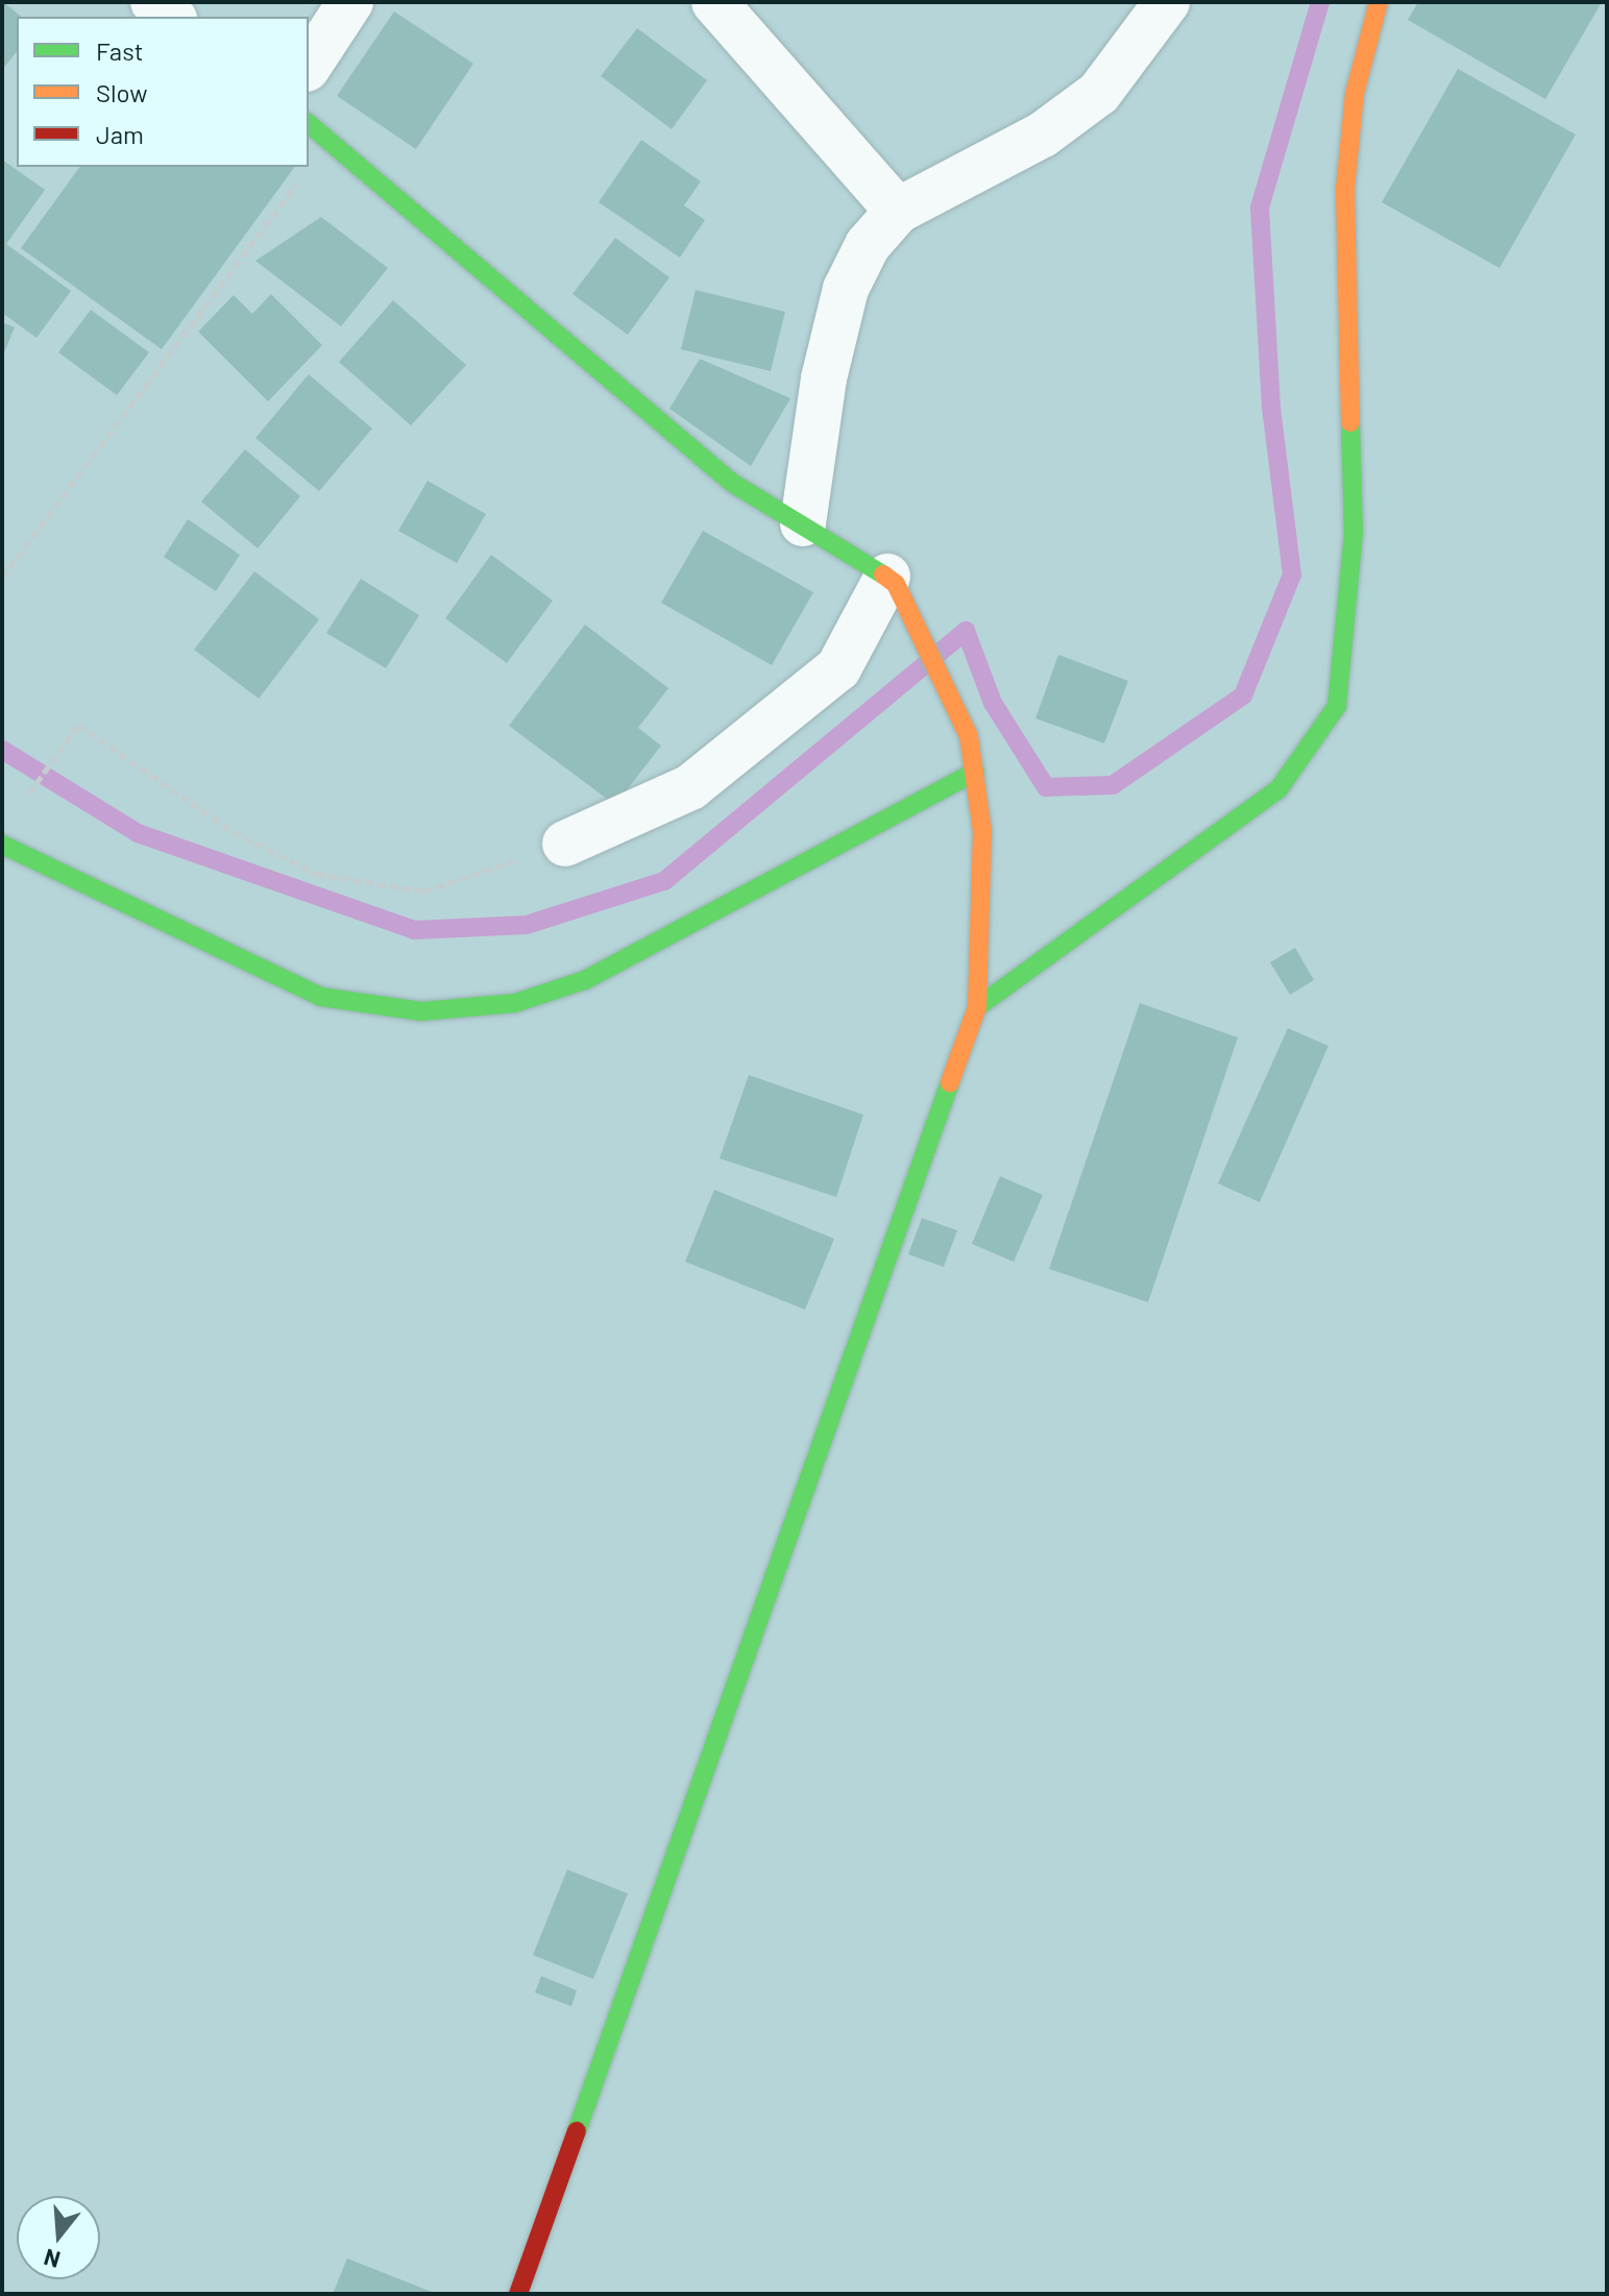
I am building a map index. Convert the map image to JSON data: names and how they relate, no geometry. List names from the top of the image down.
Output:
{
  "legend": ["Fast", "Slow", "Jam"],
  "north": "bottom"
}
